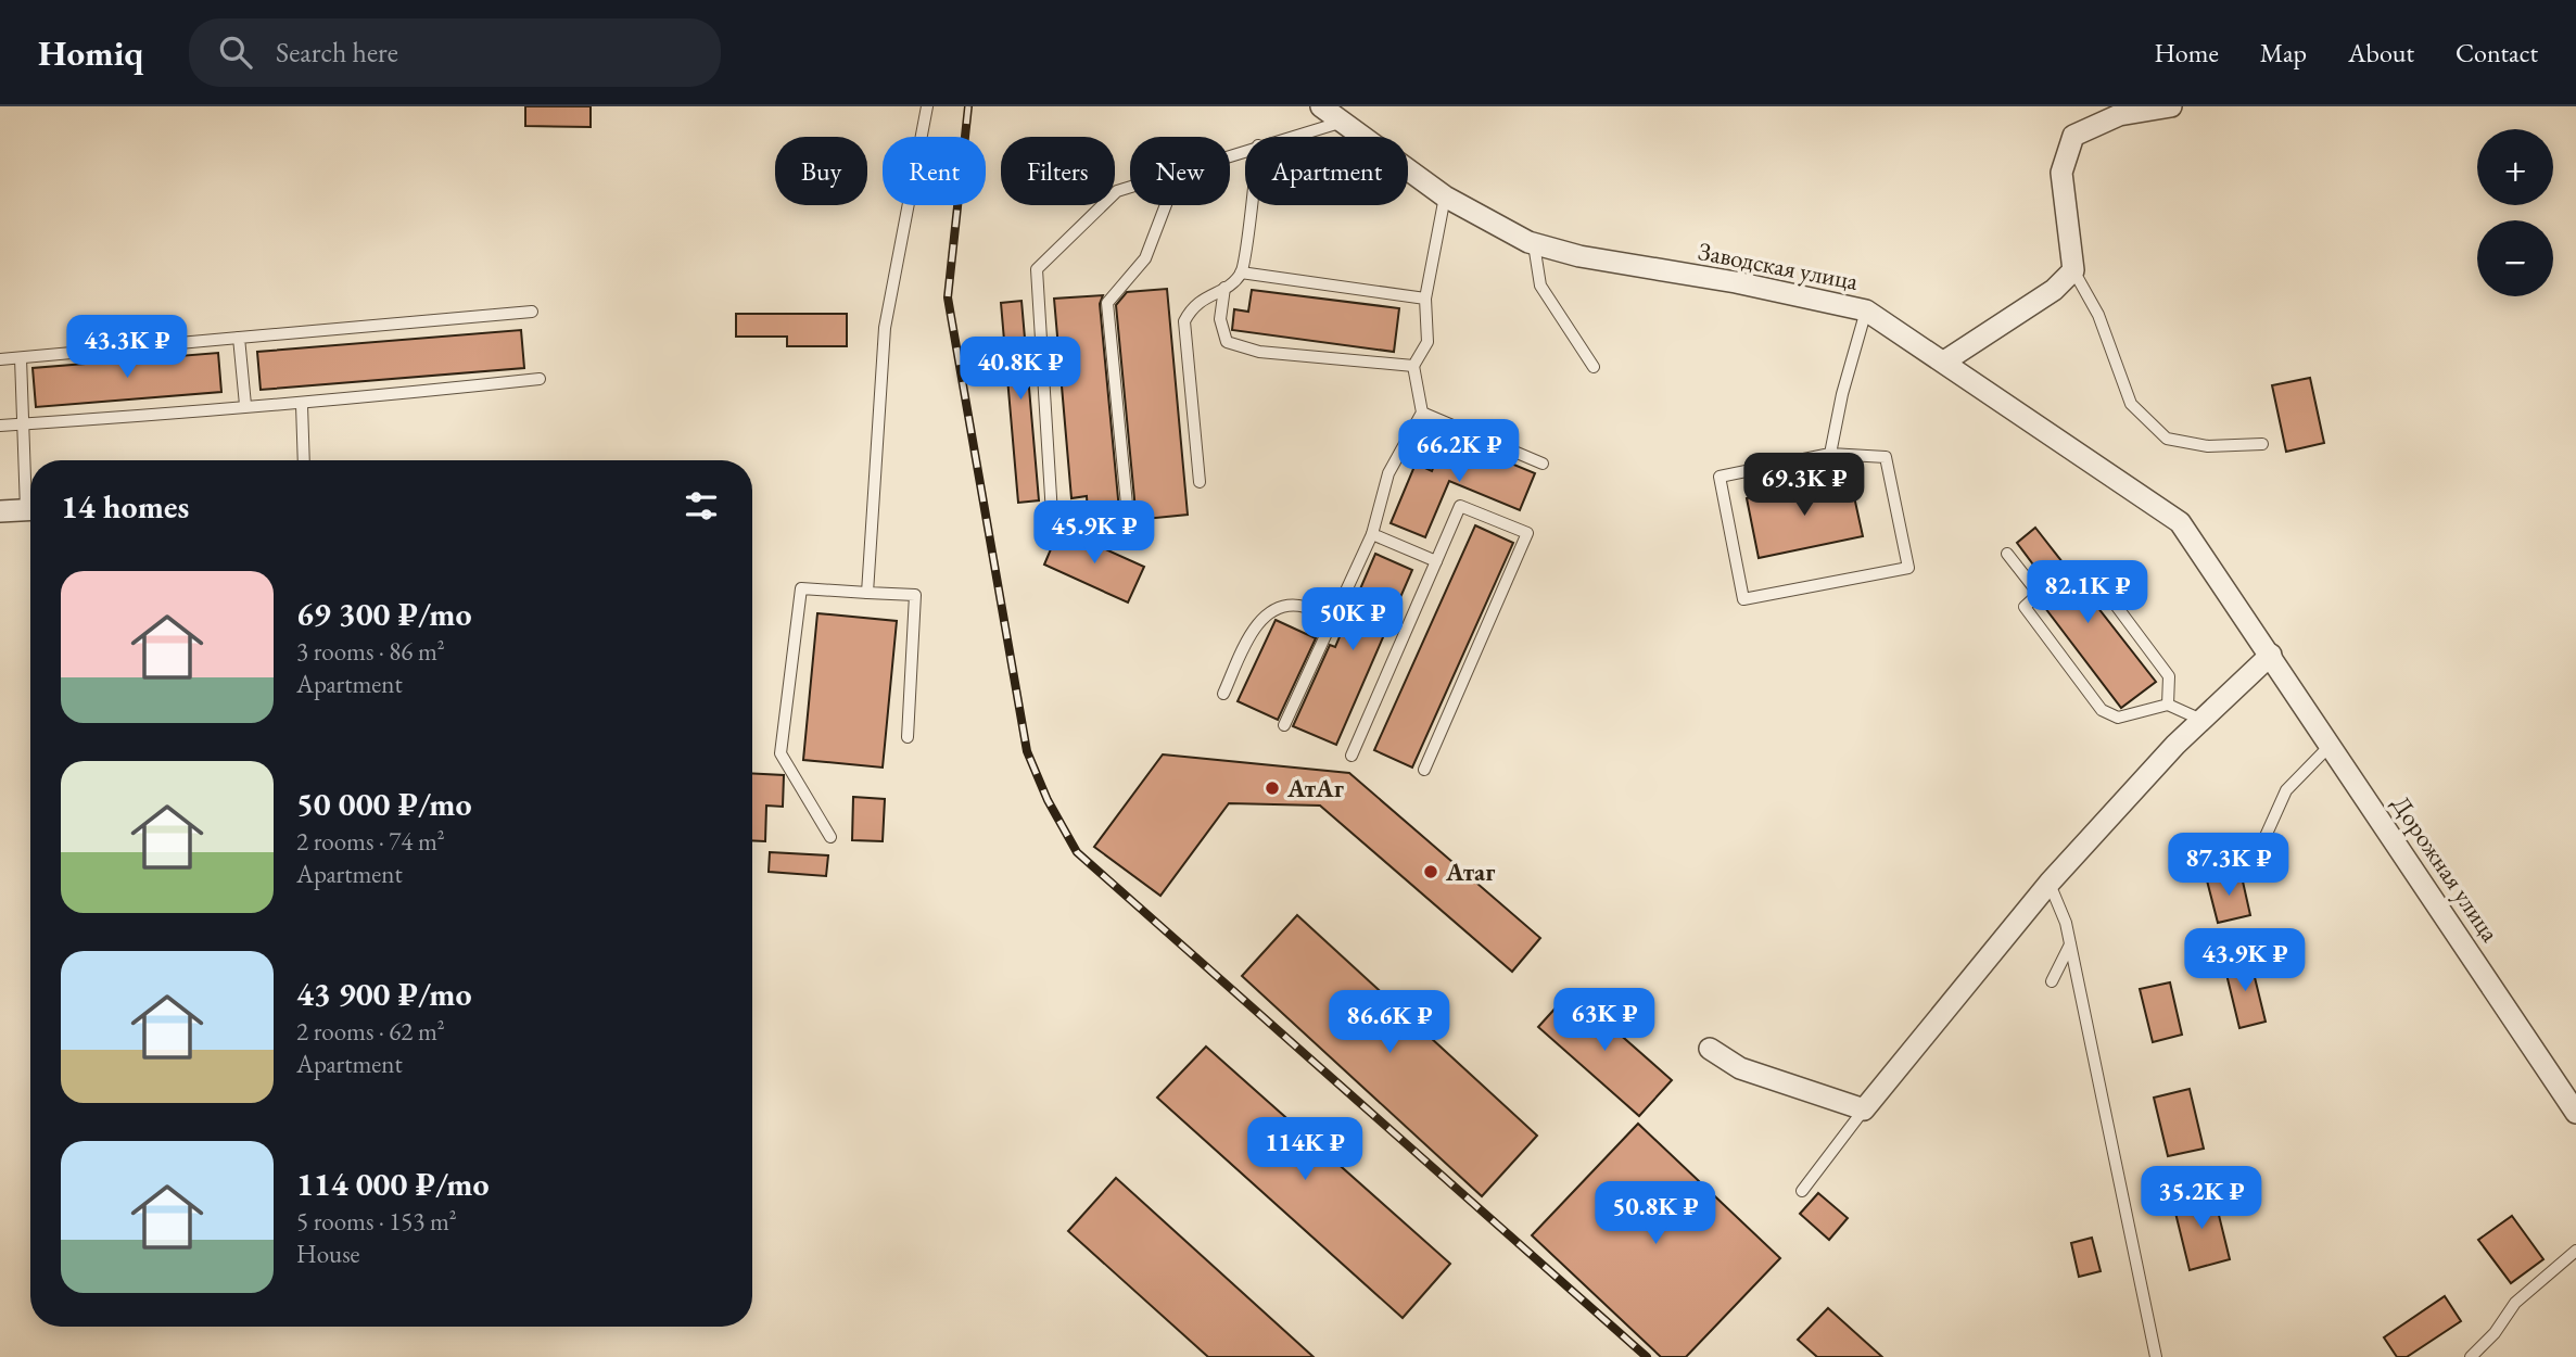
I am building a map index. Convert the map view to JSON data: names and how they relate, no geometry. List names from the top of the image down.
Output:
{
  "streets": {
    "street": ["Заводская улица", "Дорожная улица"]
  },
  "crossings": [
    ["Заводская улица", "Дорожная улица"]
  ],
  "places": ["АтАг", "Атаг"],
  "page": {
    "header": "Homiq",
    "search": "Search here",
    "nav": [
      "Home",
      "Map",
      "About",
      "Contact"
    ],
    "map_buttons": ["+", "−"],
    "chip": [
      "Buy",
      "Rent",
      "Filters",
      "New",
      "Apartment"
    ],
    "price": [
      "43.3K ₽",
      "40.8K ₽",
      "66.2K ₽",
      "69.3K ₽",
      "45.9K ₽",
      "82.1K ₽",
      "50K ₽",
      "87.3K ₽",
      "43.9K ₽",
      "63K ₽",
      "86.6K ₽",
      "114K ₽",
      "35.2K ₽",
      "50.8K ₽"
    ],
    "heading": "14 homes",
    "list": [
      {
        "name": "69 300 ₽/mo",
        "note": "3 rooms · 86 m² · Apartment"
      },
      {
        "name": "50 000 ₽/mo",
        "note": "2 rooms · 74 m² · Apartment"
      },
      {
        "name": "43 900 ₽/mo",
        "note": "2 rooms · 62 m² · Apartment"
      },
      {
        "name": "114 000 ₽/mo",
        "note": "5 rooms · 153 m² · House"
      }
    ]
  }
}
